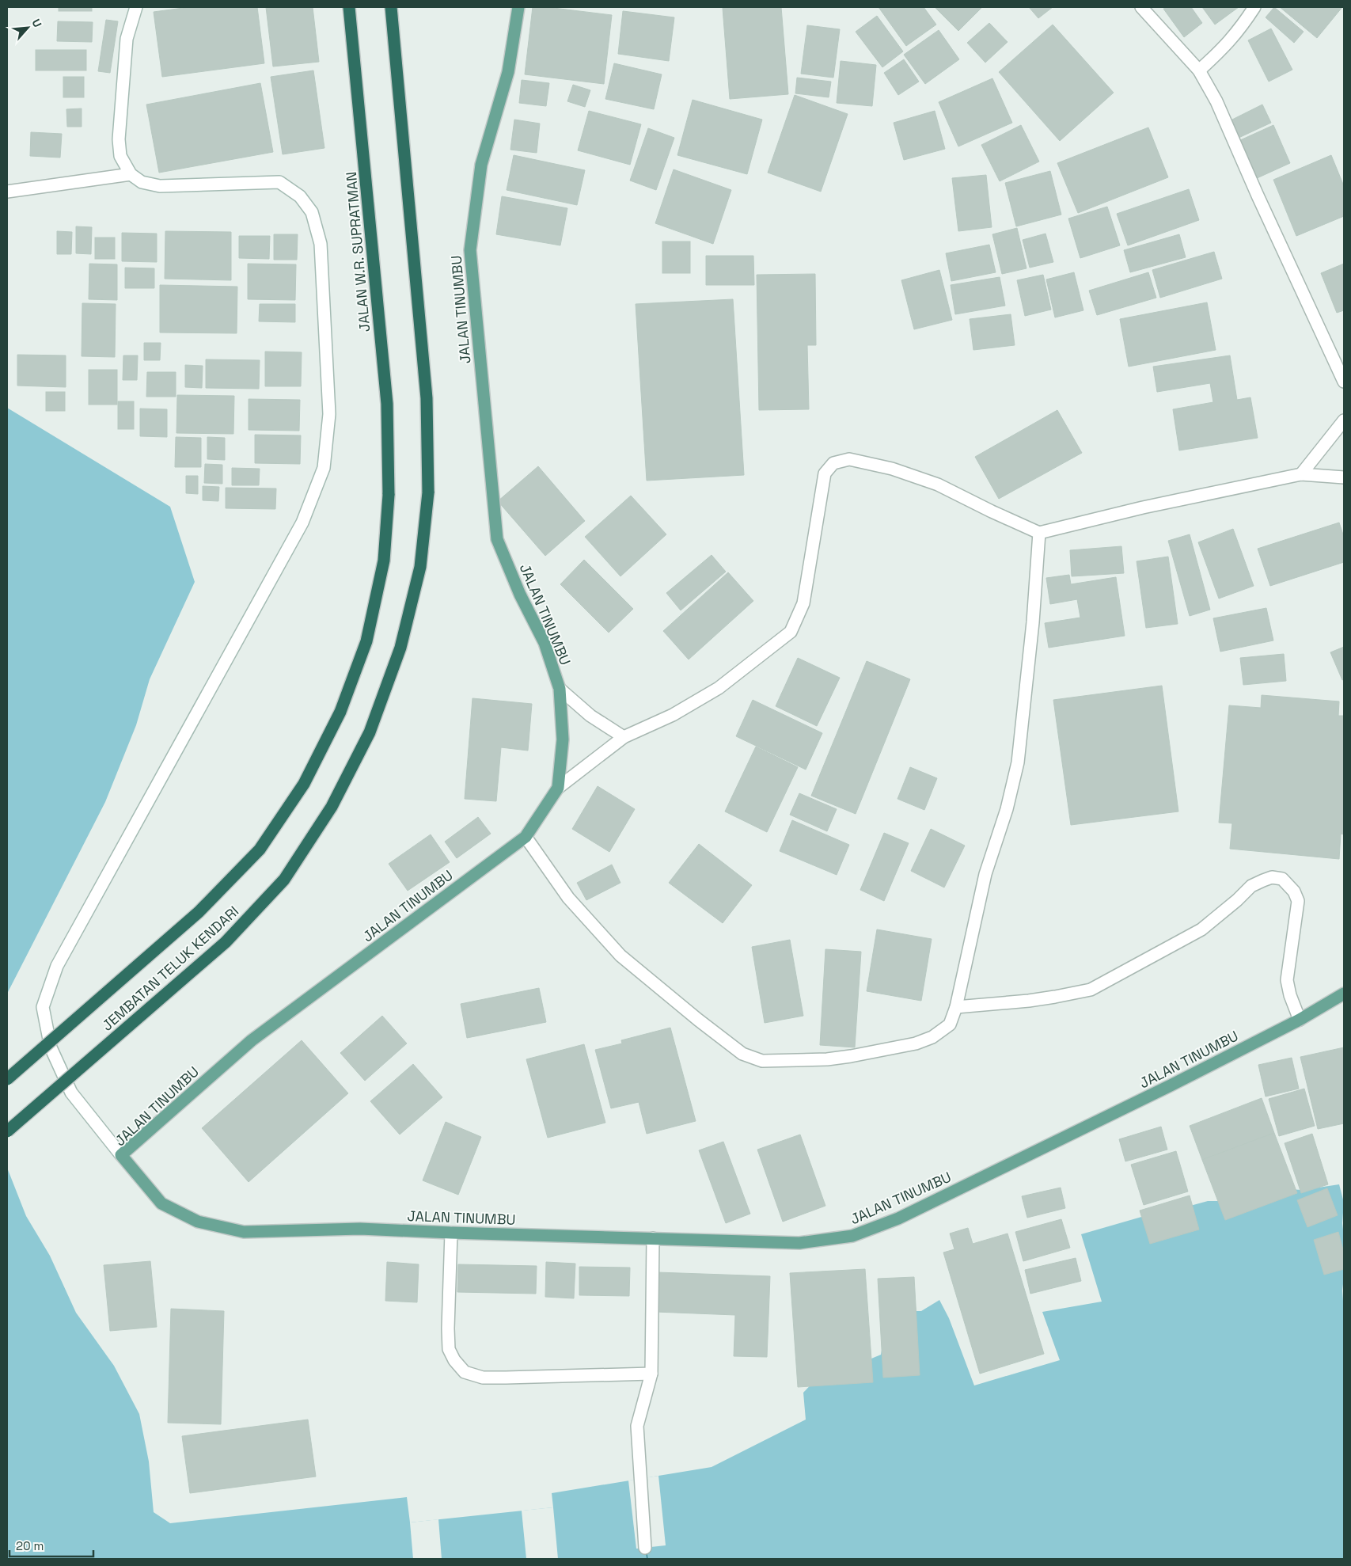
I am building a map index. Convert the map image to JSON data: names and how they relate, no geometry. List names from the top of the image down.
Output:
{
  "streets": {
    "highway": ["JALAN W.R. SUPRATMAN", "JEMBATAN TELUK KENDARI"],
    "main road": ["JALAN TINUMBU"]
  },
  "crossings": [
    ["JALAN W.R. SUPRATMAN", "JEMBATAN TELUK KENDARI"]
  ],
  "scale_bar": "20 m",
  "north": "top right"
}
